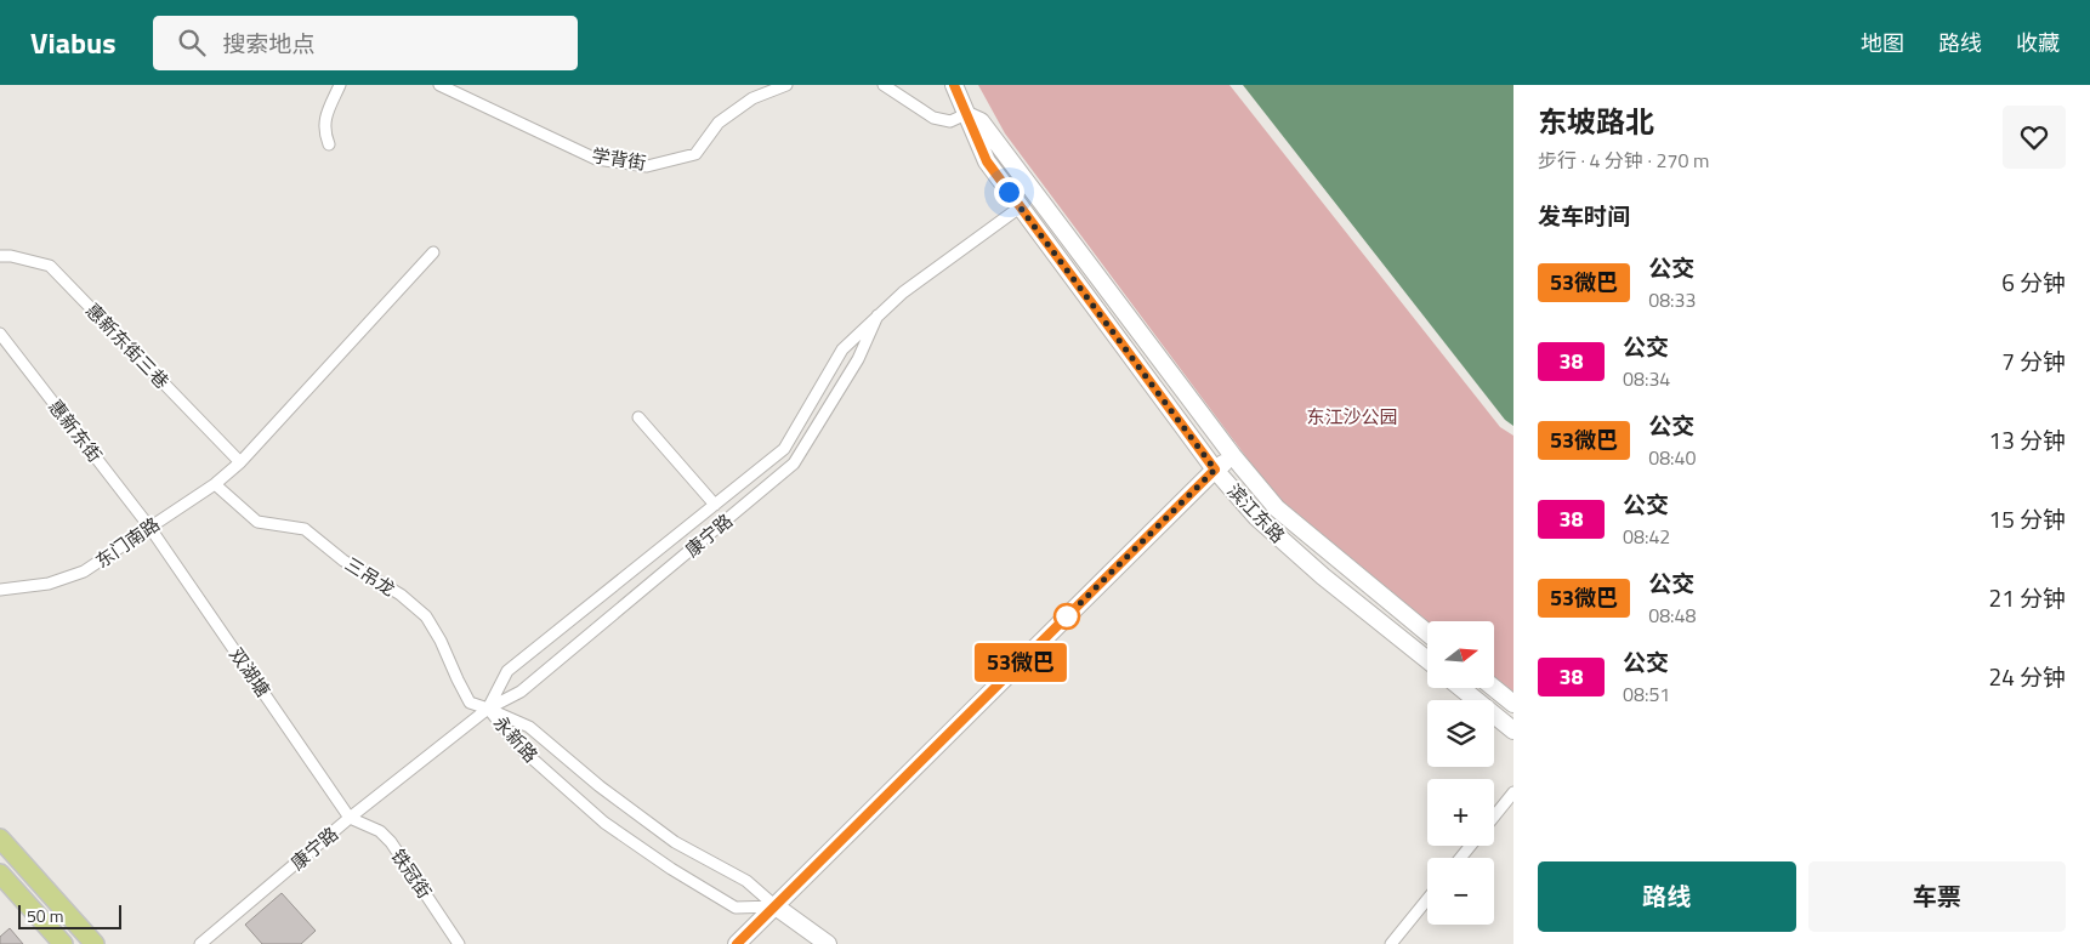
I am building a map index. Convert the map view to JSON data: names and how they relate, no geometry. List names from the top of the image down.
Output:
{
  "streets": {
    "main road": ["滨江东路", "永新路"],
    "street": [
      "学背街",
      "惠新东街三巷",
      "惠新东街",
      "康宁路",
      "东门南路",
      "三吊龙",
      "双湖塘",
      "铁冠街"
    ]
  },
  "crossings": [
    ["惠新东街三巷", "东门南路"],
    ["惠新东街", "东门南路"],
    ["惠新东街", "双湖塘"],
    ["滨江东路", "康宁路"],
    ["康宁路", "三吊龙"],
    ["康宁路", "双湖塘"],
    ["康宁路", "永新路"],
    ["康宁路", "铁冠街"],
    ["东门南路", "三吊龙"],
    ["东门南路", "双湖塘"],
    ["三吊龙", "永新路"],
    ["双湖塘", "铁冠街"]
  ],
  "parks": ["东江沙公园"],
  "lines": ["bus line 53微巴"],
  "scale_bar": "50 m",
  "north": "right",
  "page": {
    "header": "Viabus",
    "search": "搜索地点",
    "nav": ["地图", "路线", "收藏"],
    "on_map": "53微巴",
    "heading": [
      ["东坡路北", "步行 · 4 分钟 · 270 m"],
      "发车时间"
    ],
    "list": [
      {
        "mark": "53微巴",
        "name": "公交",
        "note": "08:33",
        "value": "6 分钟"
      },
      {
        "mark": "38",
        "name": "公交",
        "note": "08:34",
        "value": "7 分钟"
      },
      {
        "mark": "53微巴",
        "name": "公交",
        "note": "08:40",
        "value": "13 分钟"
      },
      {
        "mark": "38",
        "name": "公交",
        "note": "08:42",
        "value": "15 分钟"
      },
      {
        "mark": "53微巴",
        "name": "公交",
        "note": "08:48",
        "value": "21 分钟"
      },
      {
        "mark": "38",
        "name": "公交",
        "note": "08:51",
        "value": "24 分钟"
      }
    ],
    "map_buttons": ["+", "−"],
    "buttons": ["路线", "车票"],
    "scale": "50 m"
  }
}
